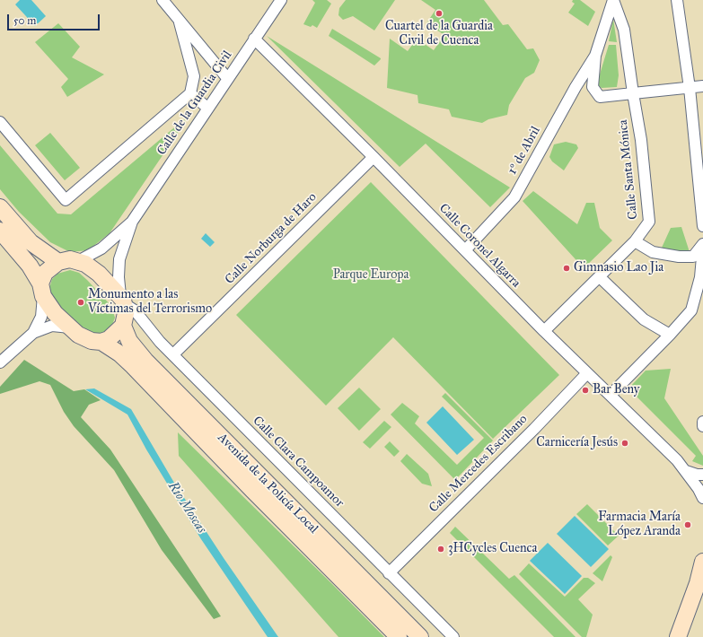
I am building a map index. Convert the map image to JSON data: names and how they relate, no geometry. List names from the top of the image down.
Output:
{
  "streets": {
    "main road": ["Avenida de la Policía Local"],
    "street": [
      "Calle de la Guardia Civil",
      "1º de Abril",
      "Calle Santa Mónica",
      "Calle Norburga de Haro",
      "Calle Coronel Algarra",
      "Calle Clara Campoamor",
      "Calle Mercedes Escribano"
    ]
  },
  "crossings": [
    ["Calle de la Guardia Civil", "Calle Coronel Algarra"],
    ["Calle de la Guardia Civil", "Calle Clara Campoamor"],
    ["Calle de la Guardia Civil", "Avenida de la Policía Local"],
    ["1º de Abril", "Calle Santa Mónica"],
    ["1º de Abril", "Calle Coronel Algarra"],
    ["Calle Santa Mónica", "Calle Coronel Algarra"],
    ["Calle Norburga de Haro", "Calle Coronel Algarra"],
    ["Calle Norburga de Haro", "Calle Clara Campoamor"],
    ["Calle Coronel Algarra", "Calle Mercedes Escribano"],
    ["Calle Clara Campoamor", "Calle Mercedes Escribano"],
    ["Calle Clara Campoamor", "Avenida de la Policía Local"]
  ],
  "water": ["Rio Moscas"],
  "parks": ["Parque Europa"],
  "places": [
    "Cuartel de la Guardia Civil de Cuenca",
    "Gimnasio Lao Jia",
    "Monumento a las Víctimas del Terrorismo",
    "Bar Beny",
    "Carnicería Jesús",
    "Farmacia María López Aranda",
    "3HCycles Cuenca"
  ],
  "scale_bar": "50 m"
}
